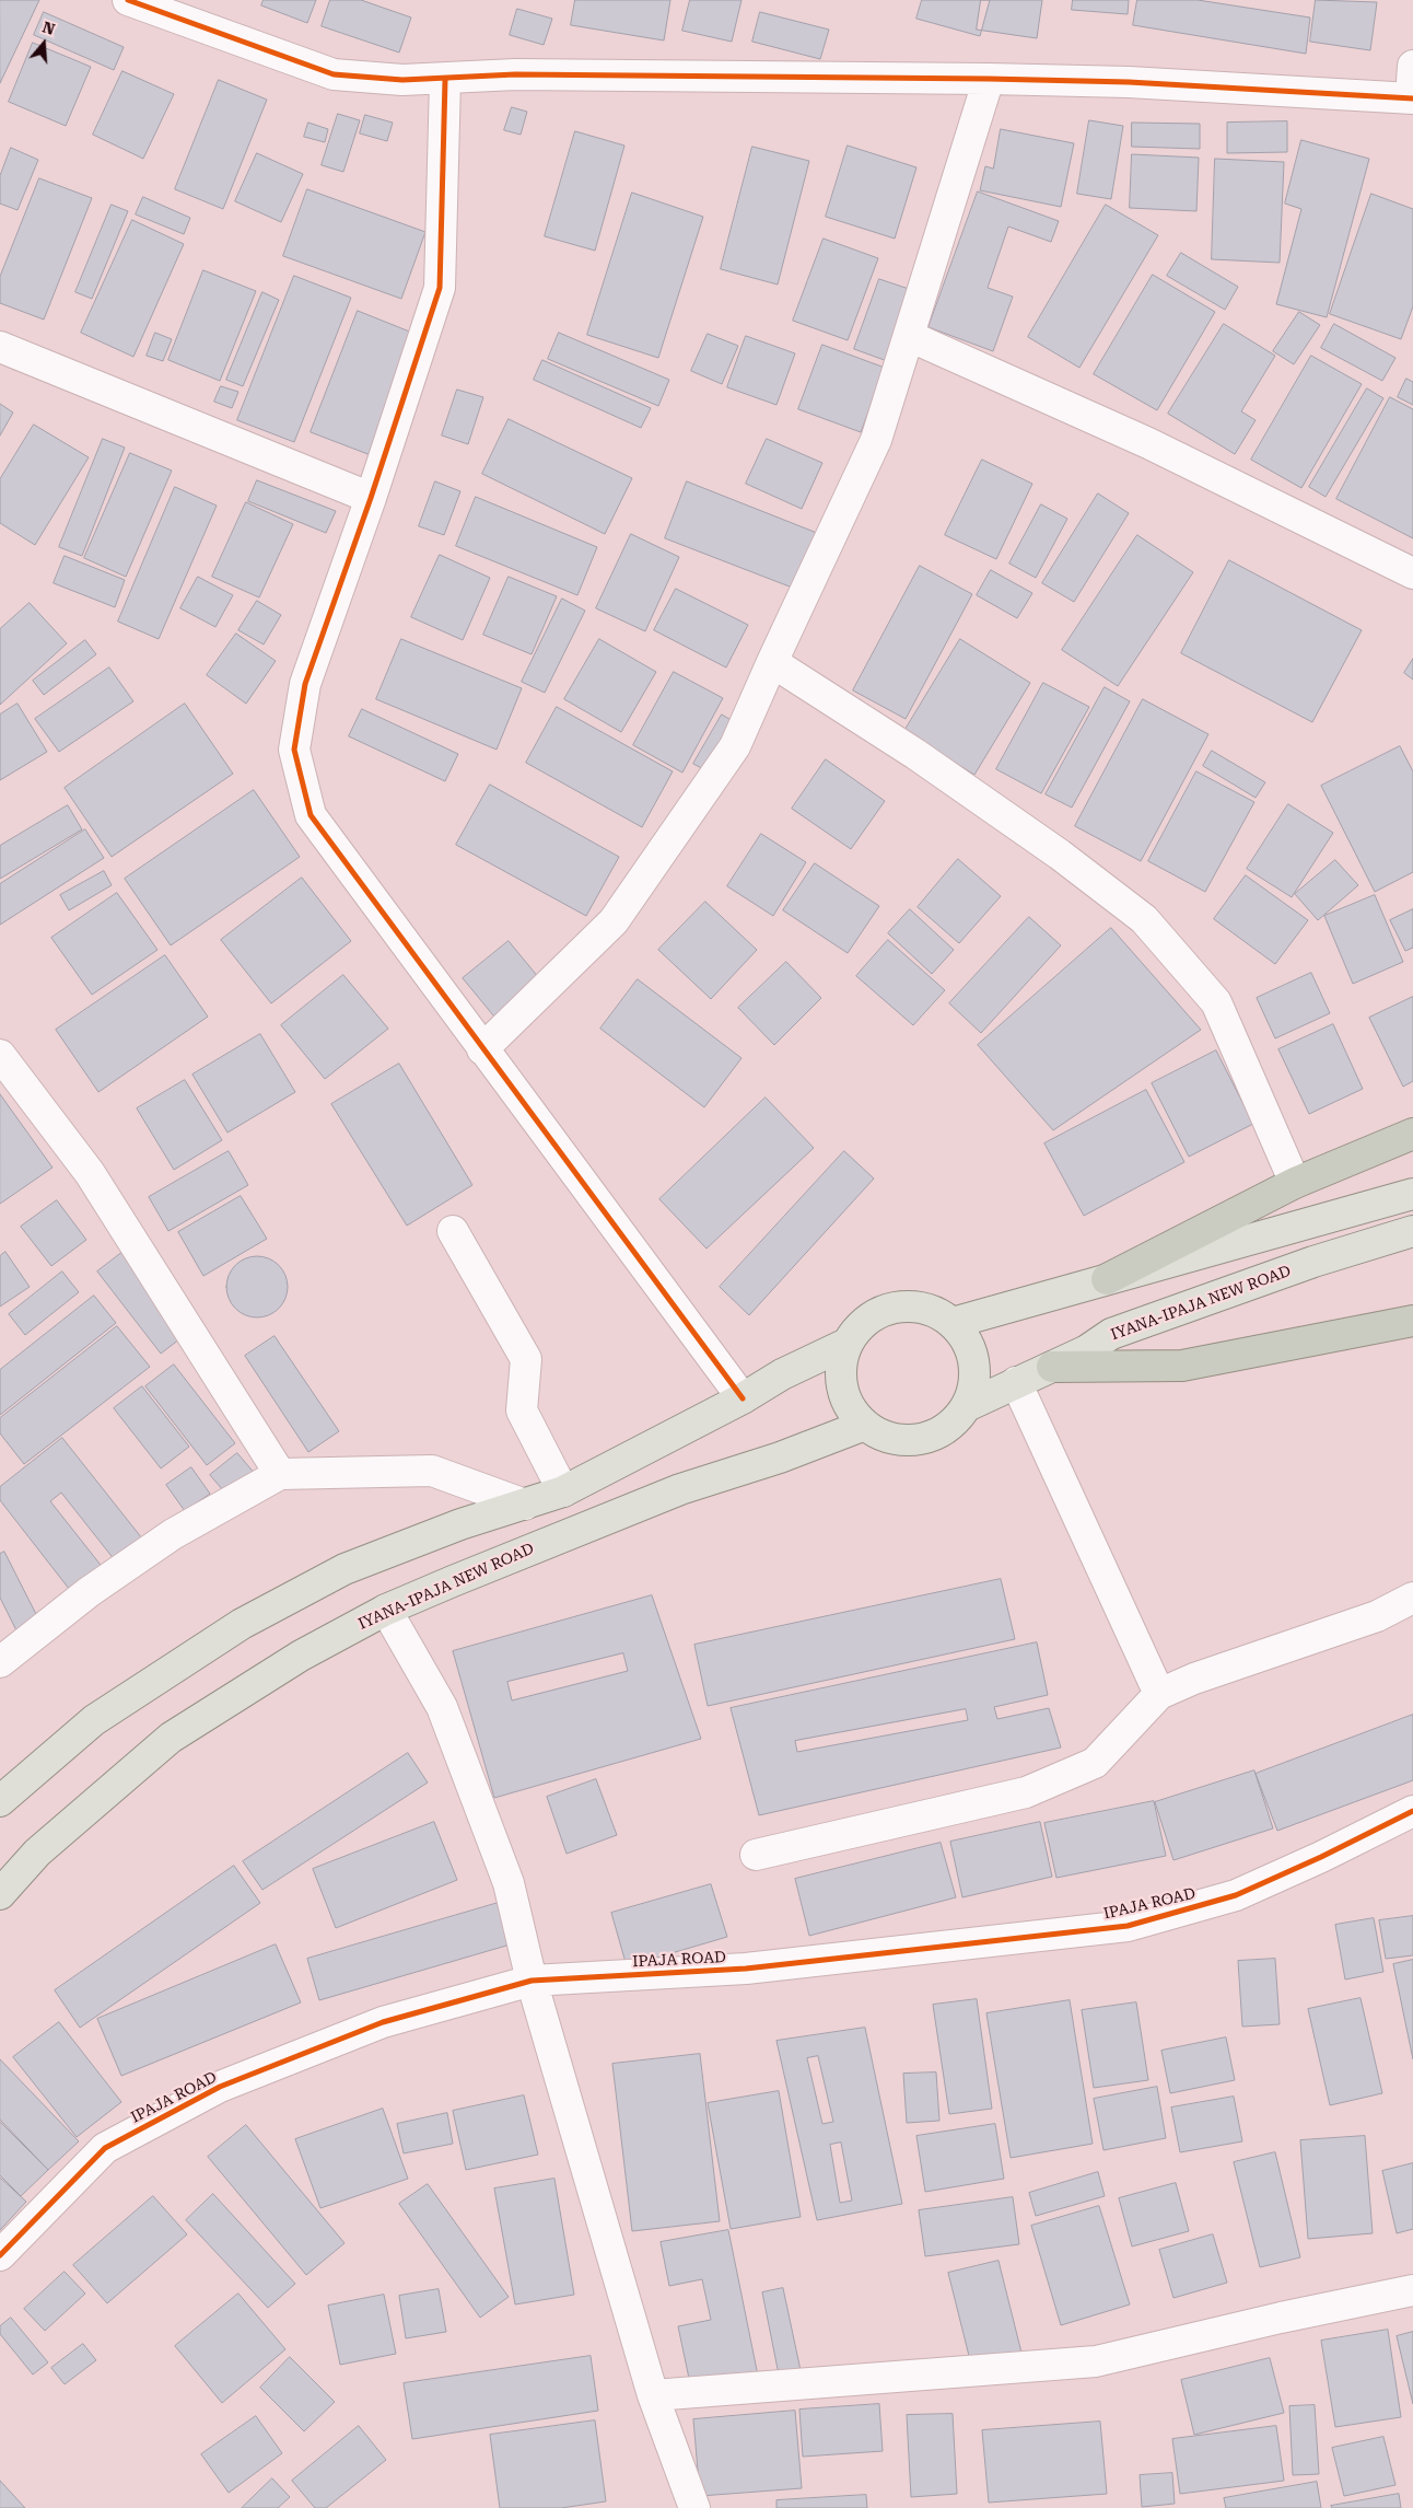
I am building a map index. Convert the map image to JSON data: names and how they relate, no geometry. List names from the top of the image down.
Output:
{
  "streets": {
    "main road": ["IYANA-IPAJA NEW ROAD"],
    "street": ["IPAJA ROAD"]
  },
  "north": "top"
}
